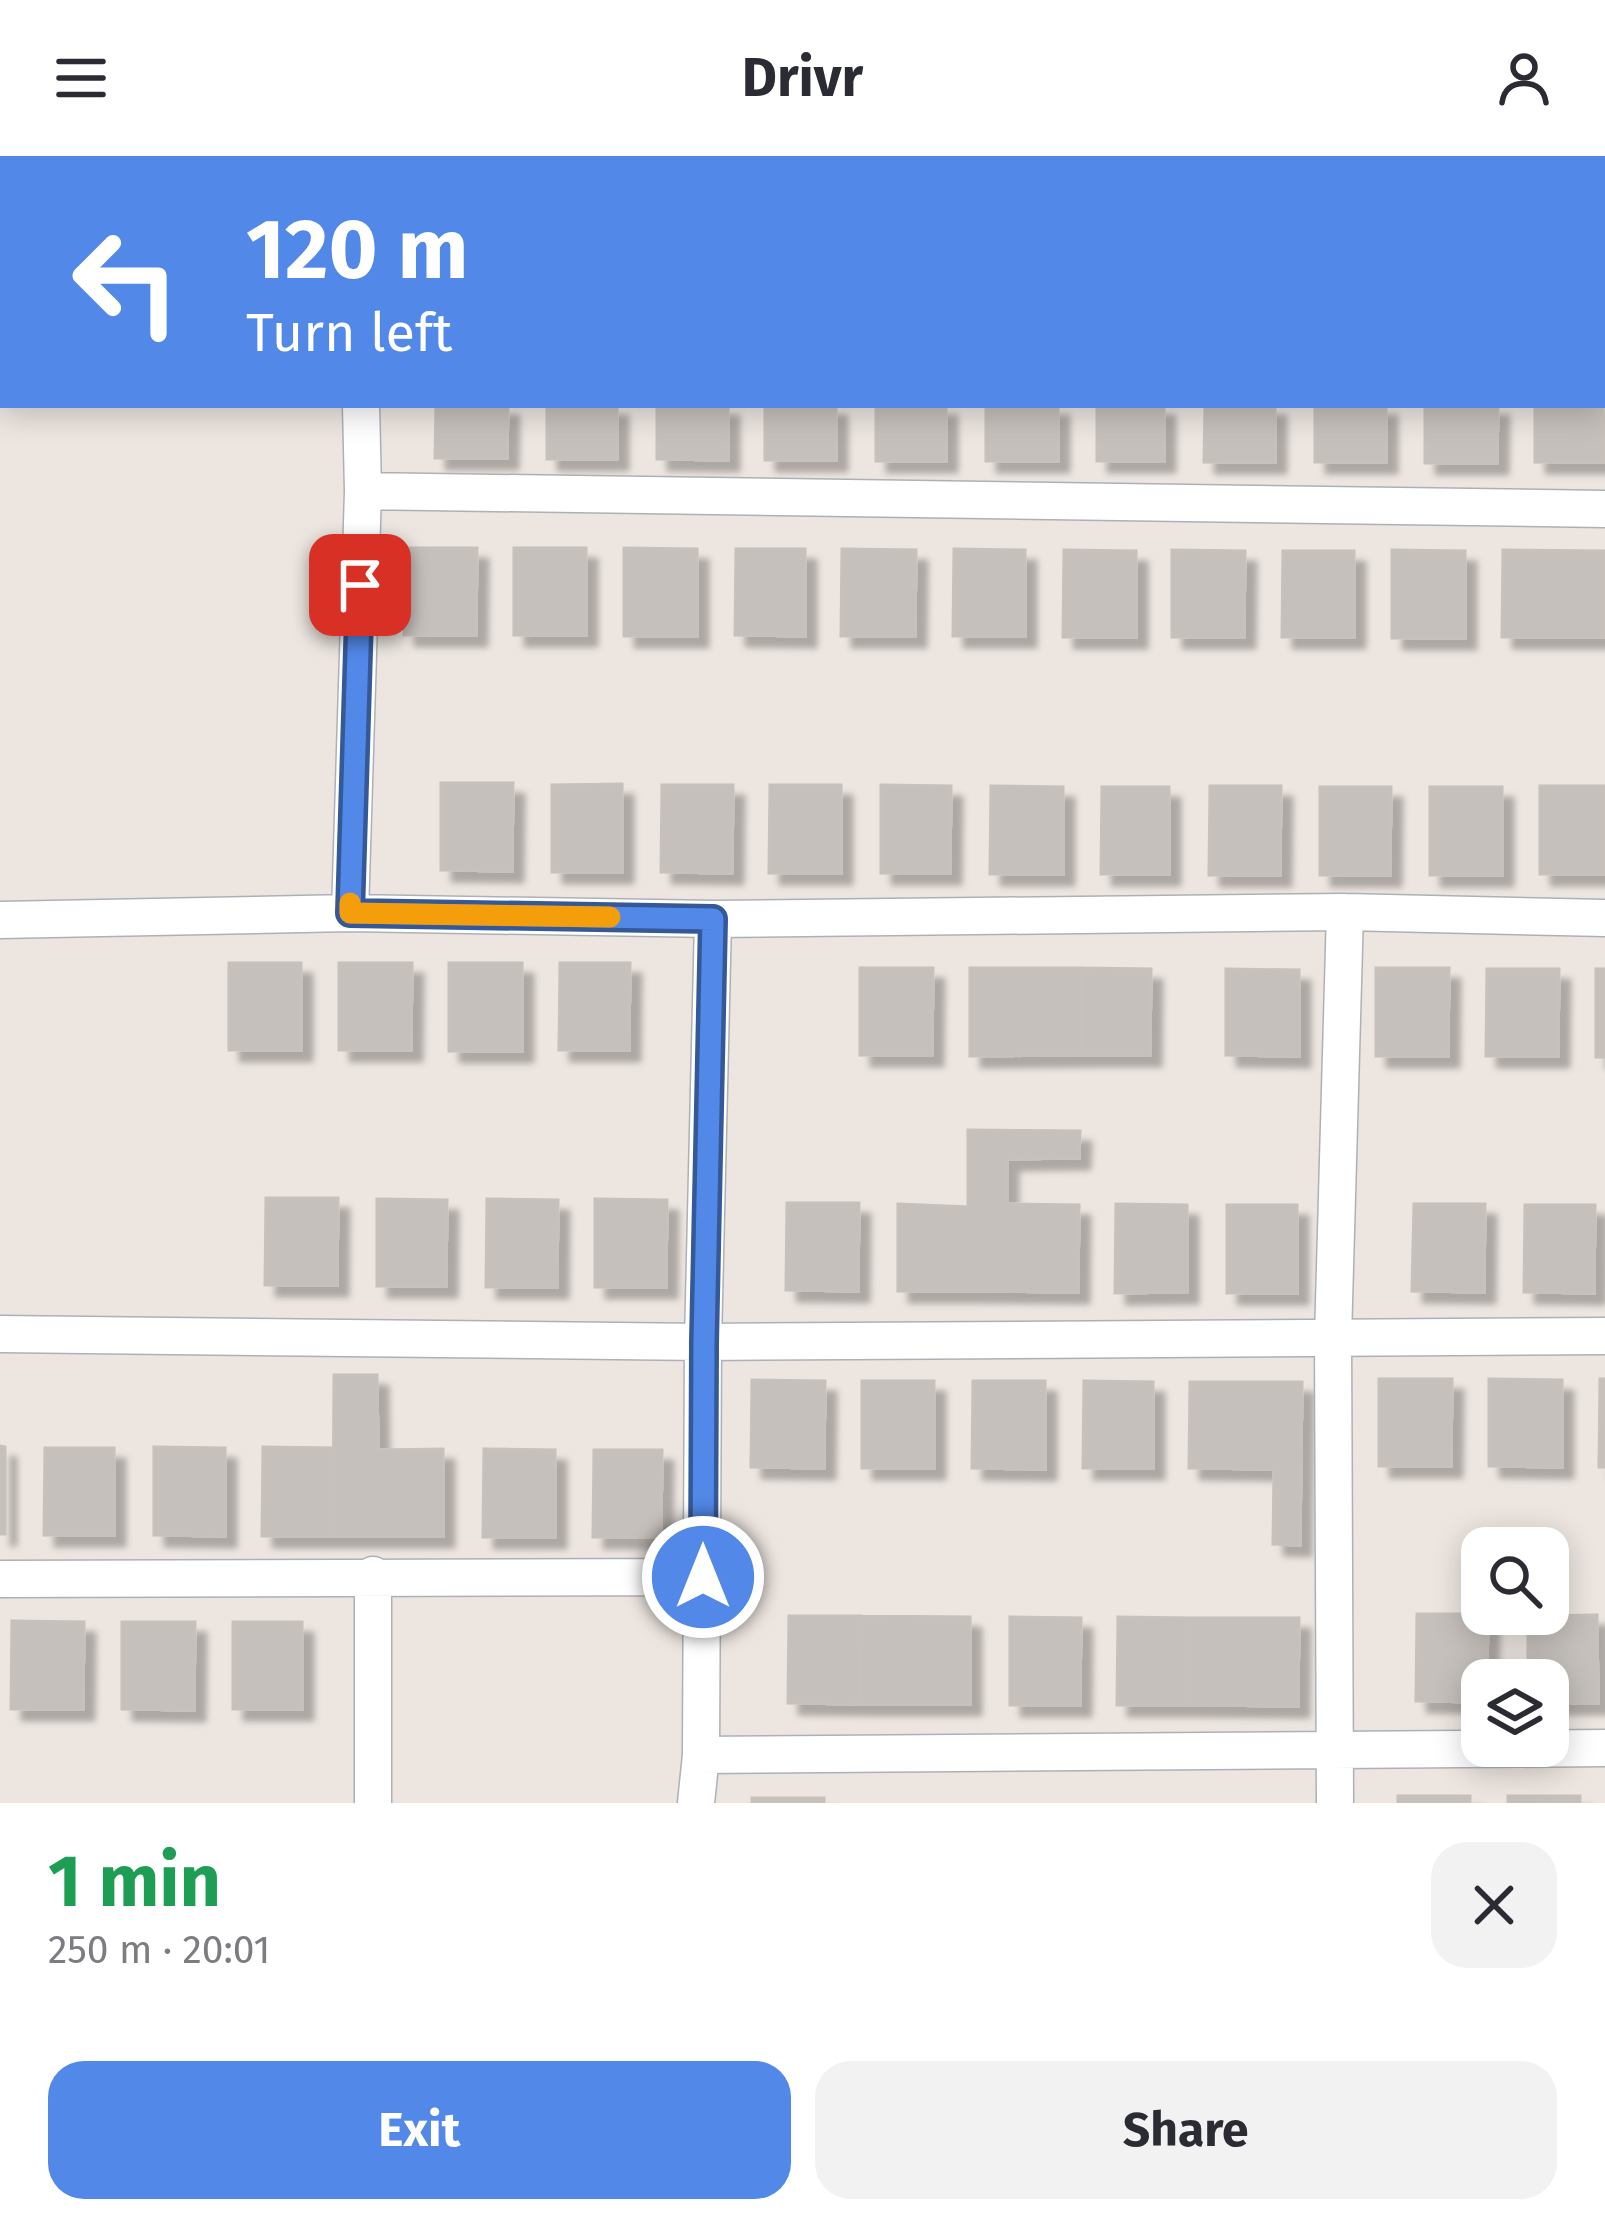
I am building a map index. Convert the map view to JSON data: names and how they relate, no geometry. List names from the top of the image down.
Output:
{
  "page": {
    "header": "Drivr",
    "turn": ["120 m", "Turn left"],
    "heading": ["1 min", "250 m · 20:01"],
    "buttons": ["Exit", "Share"]
  }
}
